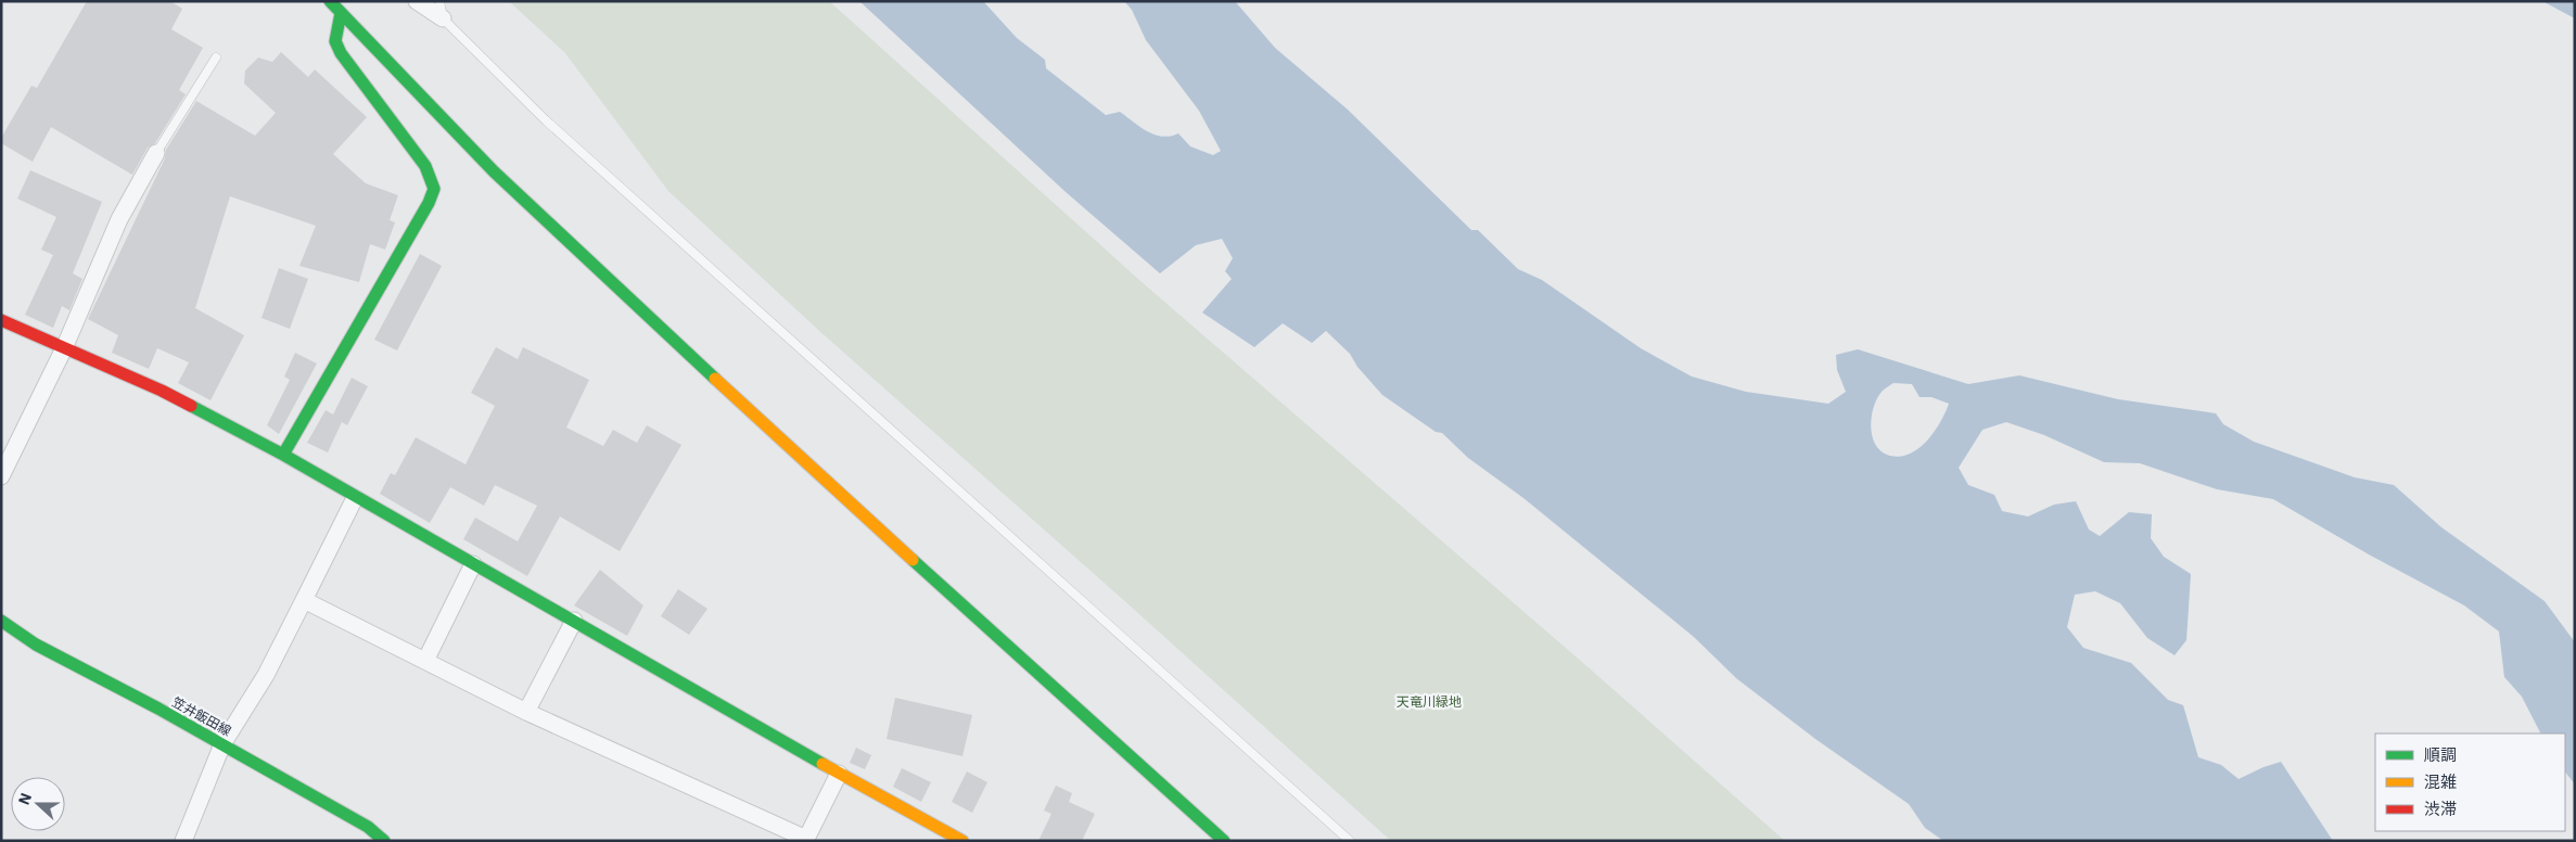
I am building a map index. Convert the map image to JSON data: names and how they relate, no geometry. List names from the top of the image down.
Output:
{
  "streets": {
    "street": ["笠井飯田線"]
  },
  "parks": ["天竜川緑地"],
  "legend": ["順調", "混雑", "渋滞"],
  "north": "left"
}
